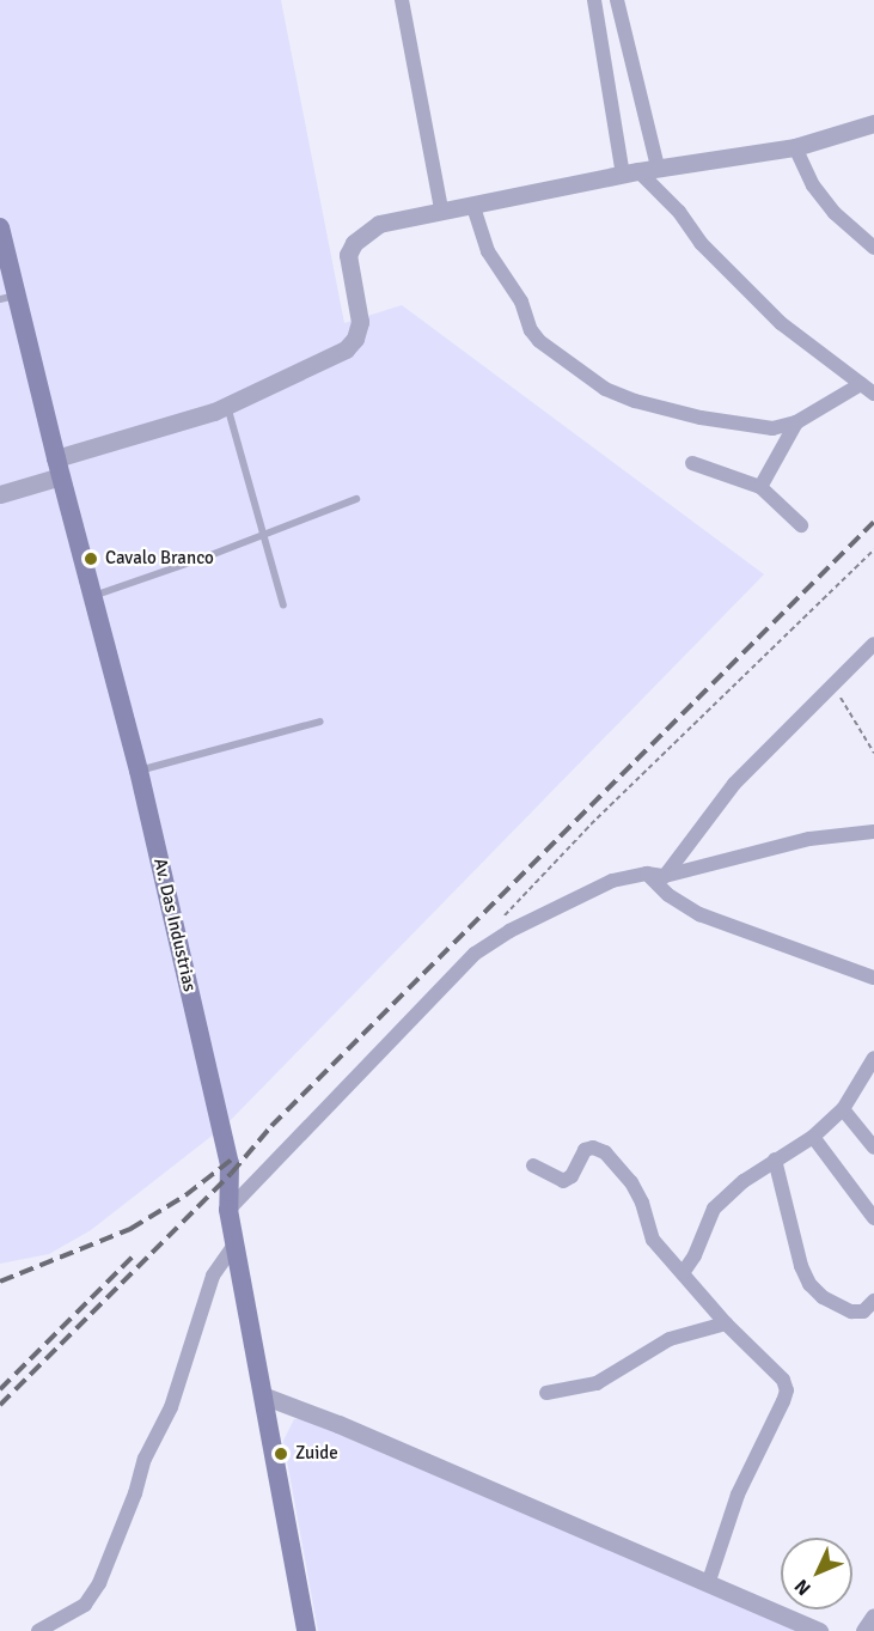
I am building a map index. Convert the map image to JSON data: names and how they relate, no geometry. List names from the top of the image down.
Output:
{
  "streets": {
    "main road": ["Av. Das Industrias"]
  },
  "places": ["Cavalo Branco", "Zuide"],
  "north": "bottom left"
}
